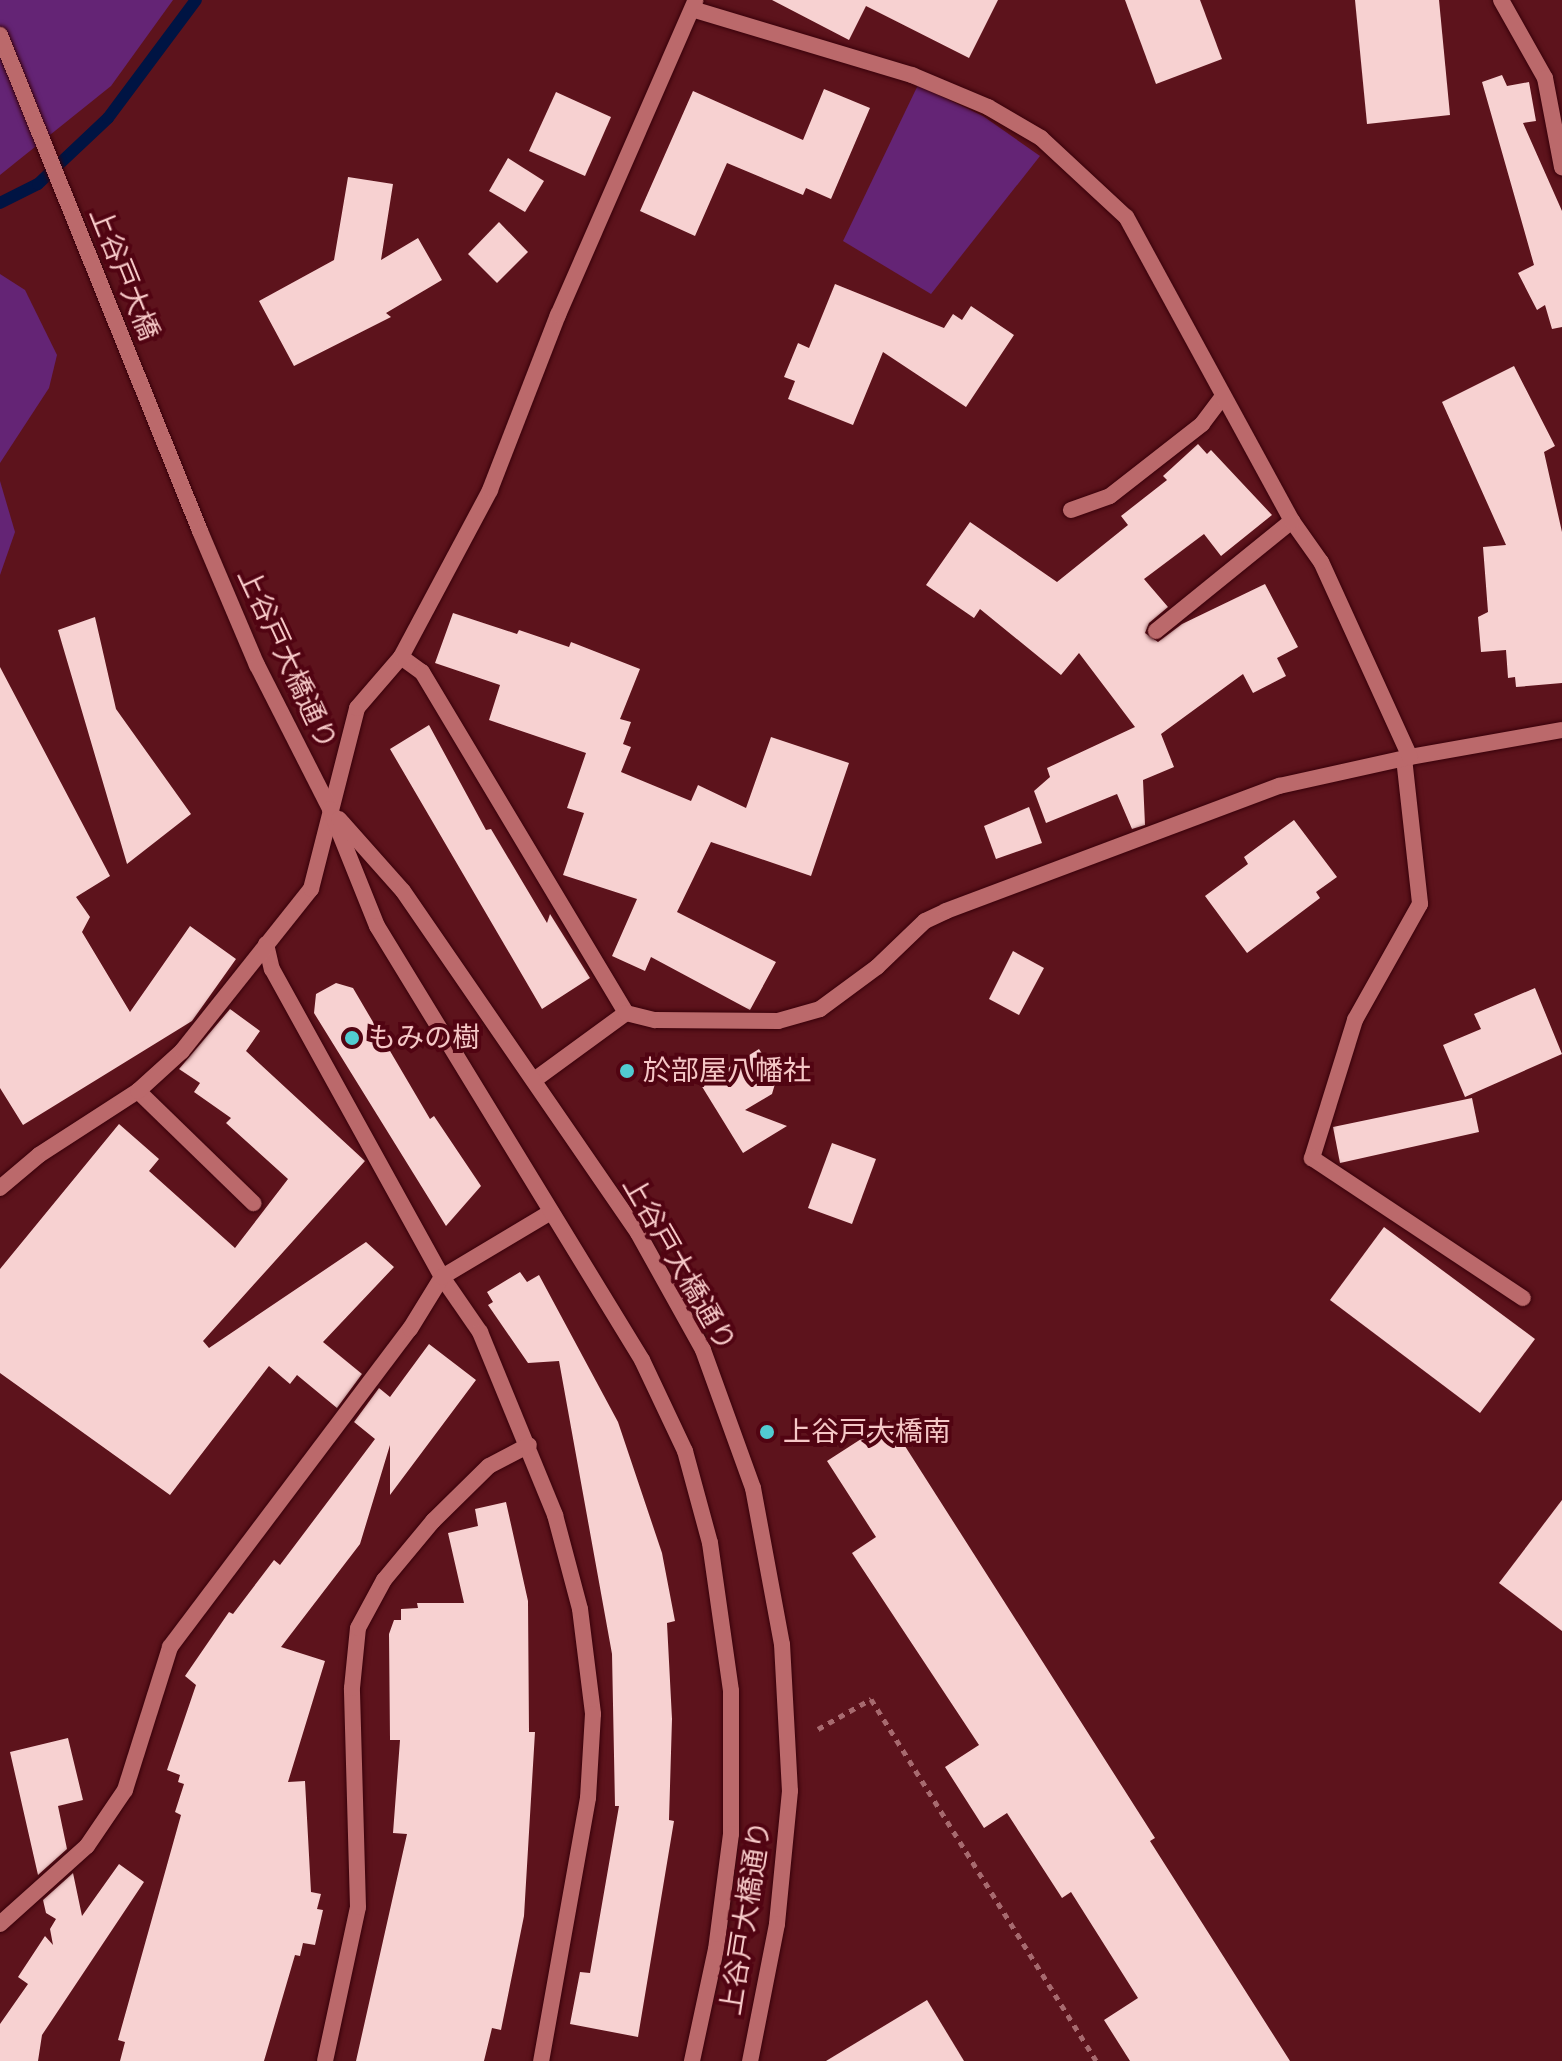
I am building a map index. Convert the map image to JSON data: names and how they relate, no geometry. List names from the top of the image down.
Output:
{
  "streets": {
    "street": ["上谷戸大橋", "上谷戸大橋通り"]
  },
  "crossings": [
    ["上谷戸大橋", "上谷戸大橋通り"]
  ],
  "places": ["もみの樹", "於部屋八幡社", "上谷戸大橋南"]
}
